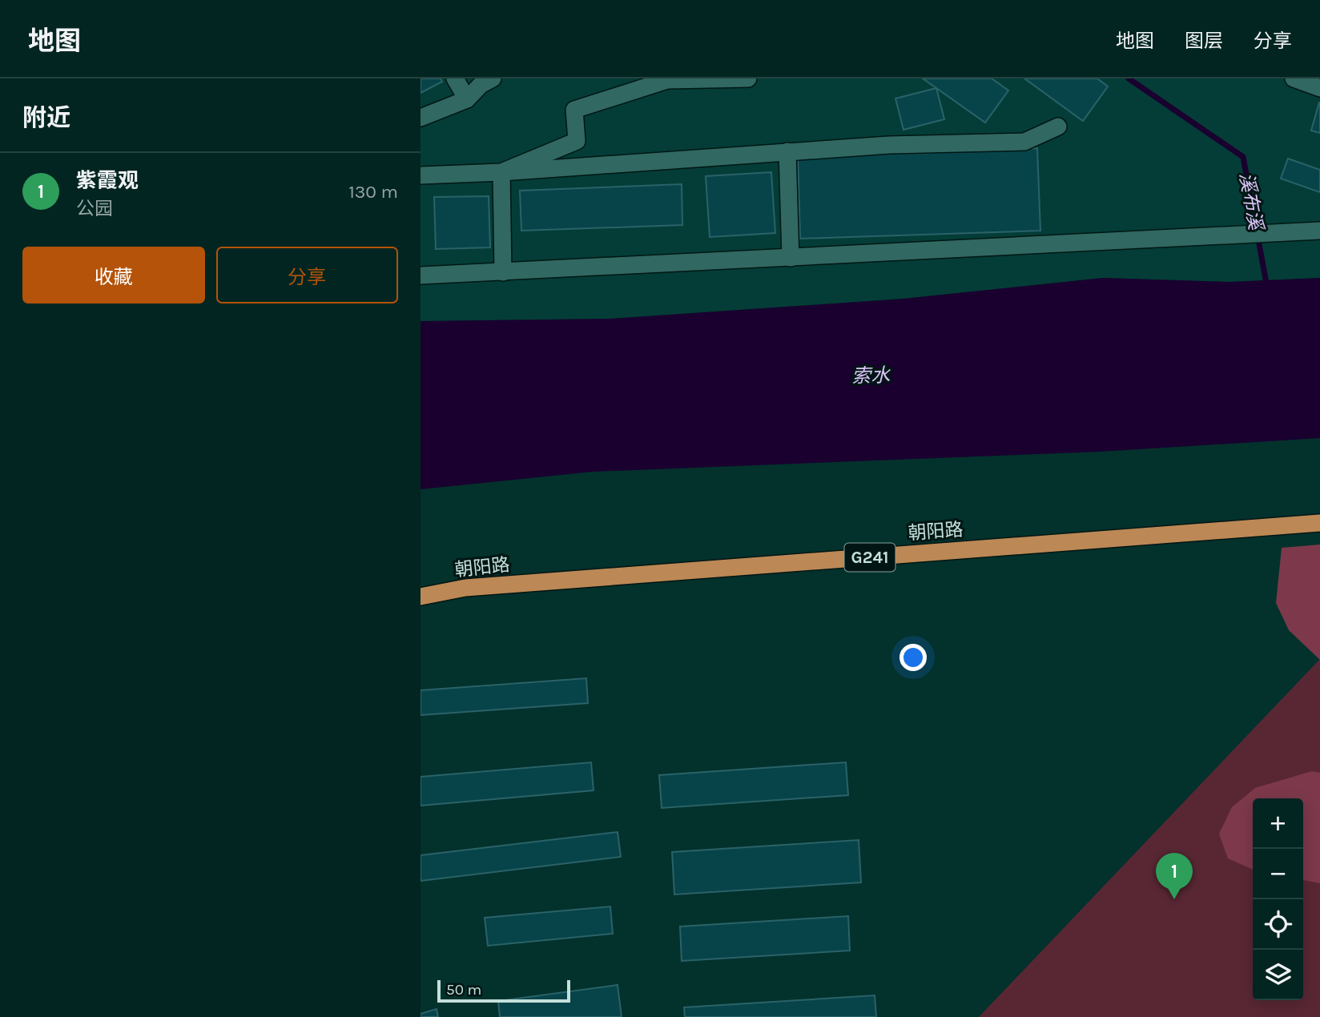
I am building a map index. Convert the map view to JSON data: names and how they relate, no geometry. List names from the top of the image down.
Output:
{
  "streets": {
    "highway": ["朝阳路", "G241"]
  },
  "water": ["溪布溪", "索水"],
  "scale_bar": "50 m",
  "page": {
    "header": "地图",
    "nav": ["地图", "图层", "分享"],
    "heading": "附近",
    "list": [
      {
        "mark": "1",
        "name": "紫霞观",
        "note": "公园",
        "value": "130 m"
      }
    ],
    "buttons": ["收藏", "分享"],
    "map_buttons": ["+", "−"],
    "pins": "1",
    "scale": "50 m"
  }
}
